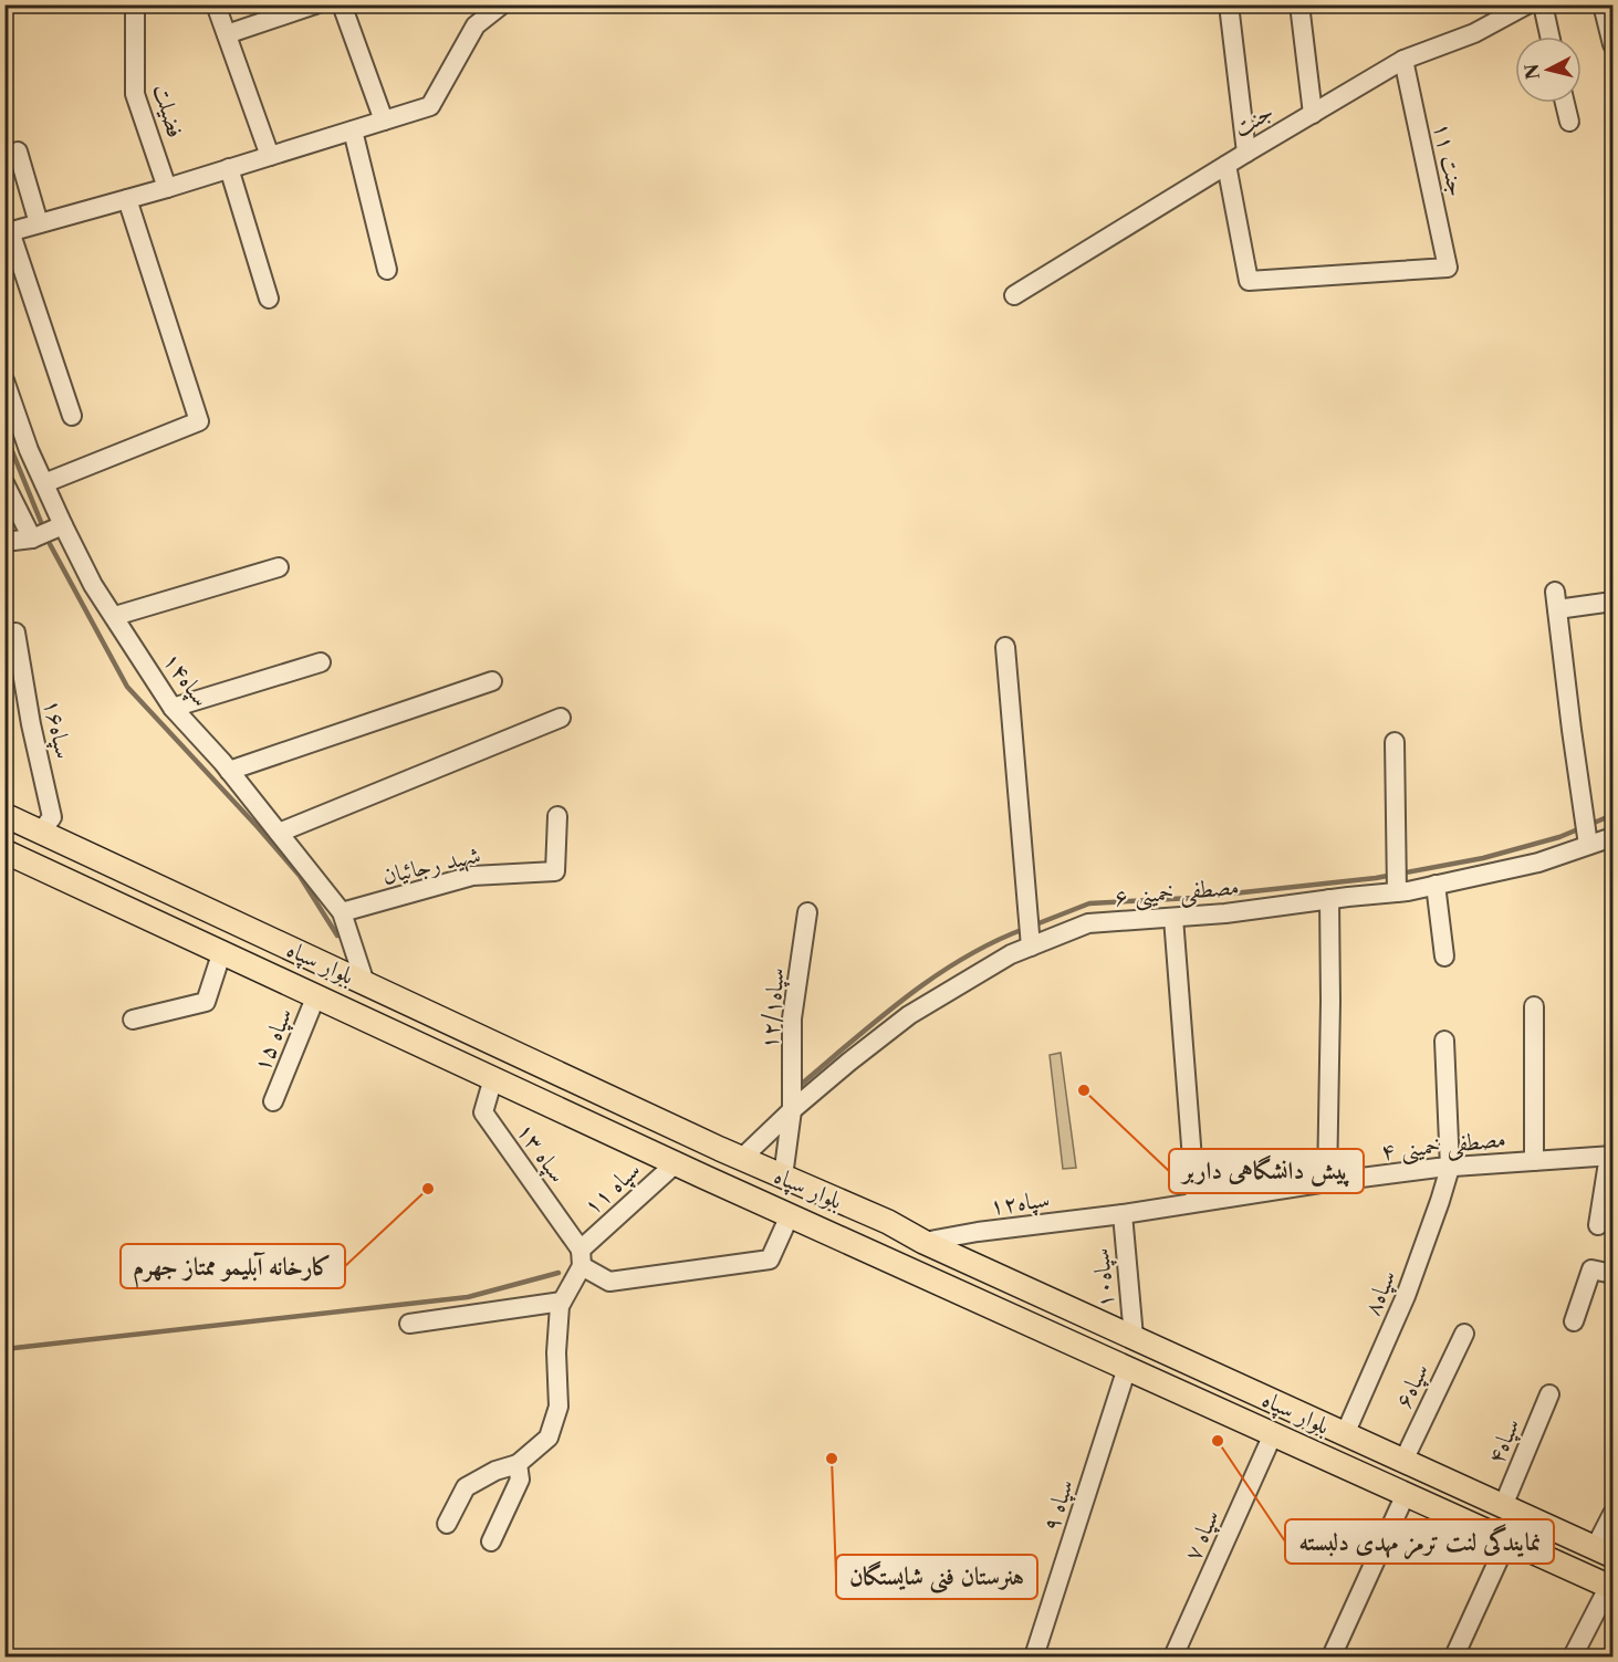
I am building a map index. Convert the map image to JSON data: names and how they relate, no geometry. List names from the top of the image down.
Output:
{
  "streets": {
    "main road": ["بلوار سپاه"],
    "street": [
      "فضیلت",
      "جنت",
      "جنت ۱۱",
      "سپاه۱۴",
      "سپاه۱۶",
      "شهید رجائیان",
      "مصطفی خمینی ۶",
      "سپاه۱۲/۱",
      "سپاه ۱۵",
      "مصطفی خمینی ۴",
      "سپاه ۱۳",
      "سپاه ۱۱",
      "سپاه۱۲",
      "سپاه۱۰",
      "سپاه۸",
      "سپاه۶",
      "سپاه۴",
      "سپاه ۹",
      "سپاه ۷"
    ]
  },
  "crossings": [
    ["جنت", "جنت ۱۱"],
    ["سپاه۱۴", "شهید رجائیان"],
    ["سپاه۱۴", "بلوار سپاه"],
    ["سپاه۱۶", "بلوار سپاه"],
    ["مصطفی خمینی ۶", "سپاه۱۲/۱"],
    ["بلوار سپاه", "سپاه۱۲/۱"],
    ["بلوار سپاه", "سپاه ۱۵"],
    ["بلوار سپاه", "سپاه ۱۳"],
    ["بلوار سپاه", "سپاه ۱۱"],
    ["بلوار سپاه", "سپاه۱۲"],
    ["بلوار سپاه", "سپاه۱۰"],
    ["بلوار سپاه", "سپاه۸"],
    ["بلوار سپاه", "سپاه۶"],
    ["بلوار سپاه", "سپاه۴"],
    ["بلوار سپاه", "سپاه ۹"],
    ["بلوار سپاه", "سپاه ۷"],
    ["مصطفی خمینی ۴", "سپاه۱۲"],
    ["مصطفی خمینی ۴", "سپاه۱۰"],
    ["مصطفی خمینی ۴", "سپاه۸"],
    ["سپاه ۱۳", "سپاه ۱۱"],
    ["سپاه۱۲", "سپاه۱۰"]
  ],
  "places": [
    "پیش دانشگاهی داربر",
    "کارخانه آبلیمو ممتاز جهرم",
    "نمایندگی لنت ترمز مهدی دلبسته",
    "هنرستان فنی شایستگان"
  ],
  "north": "left"
}
